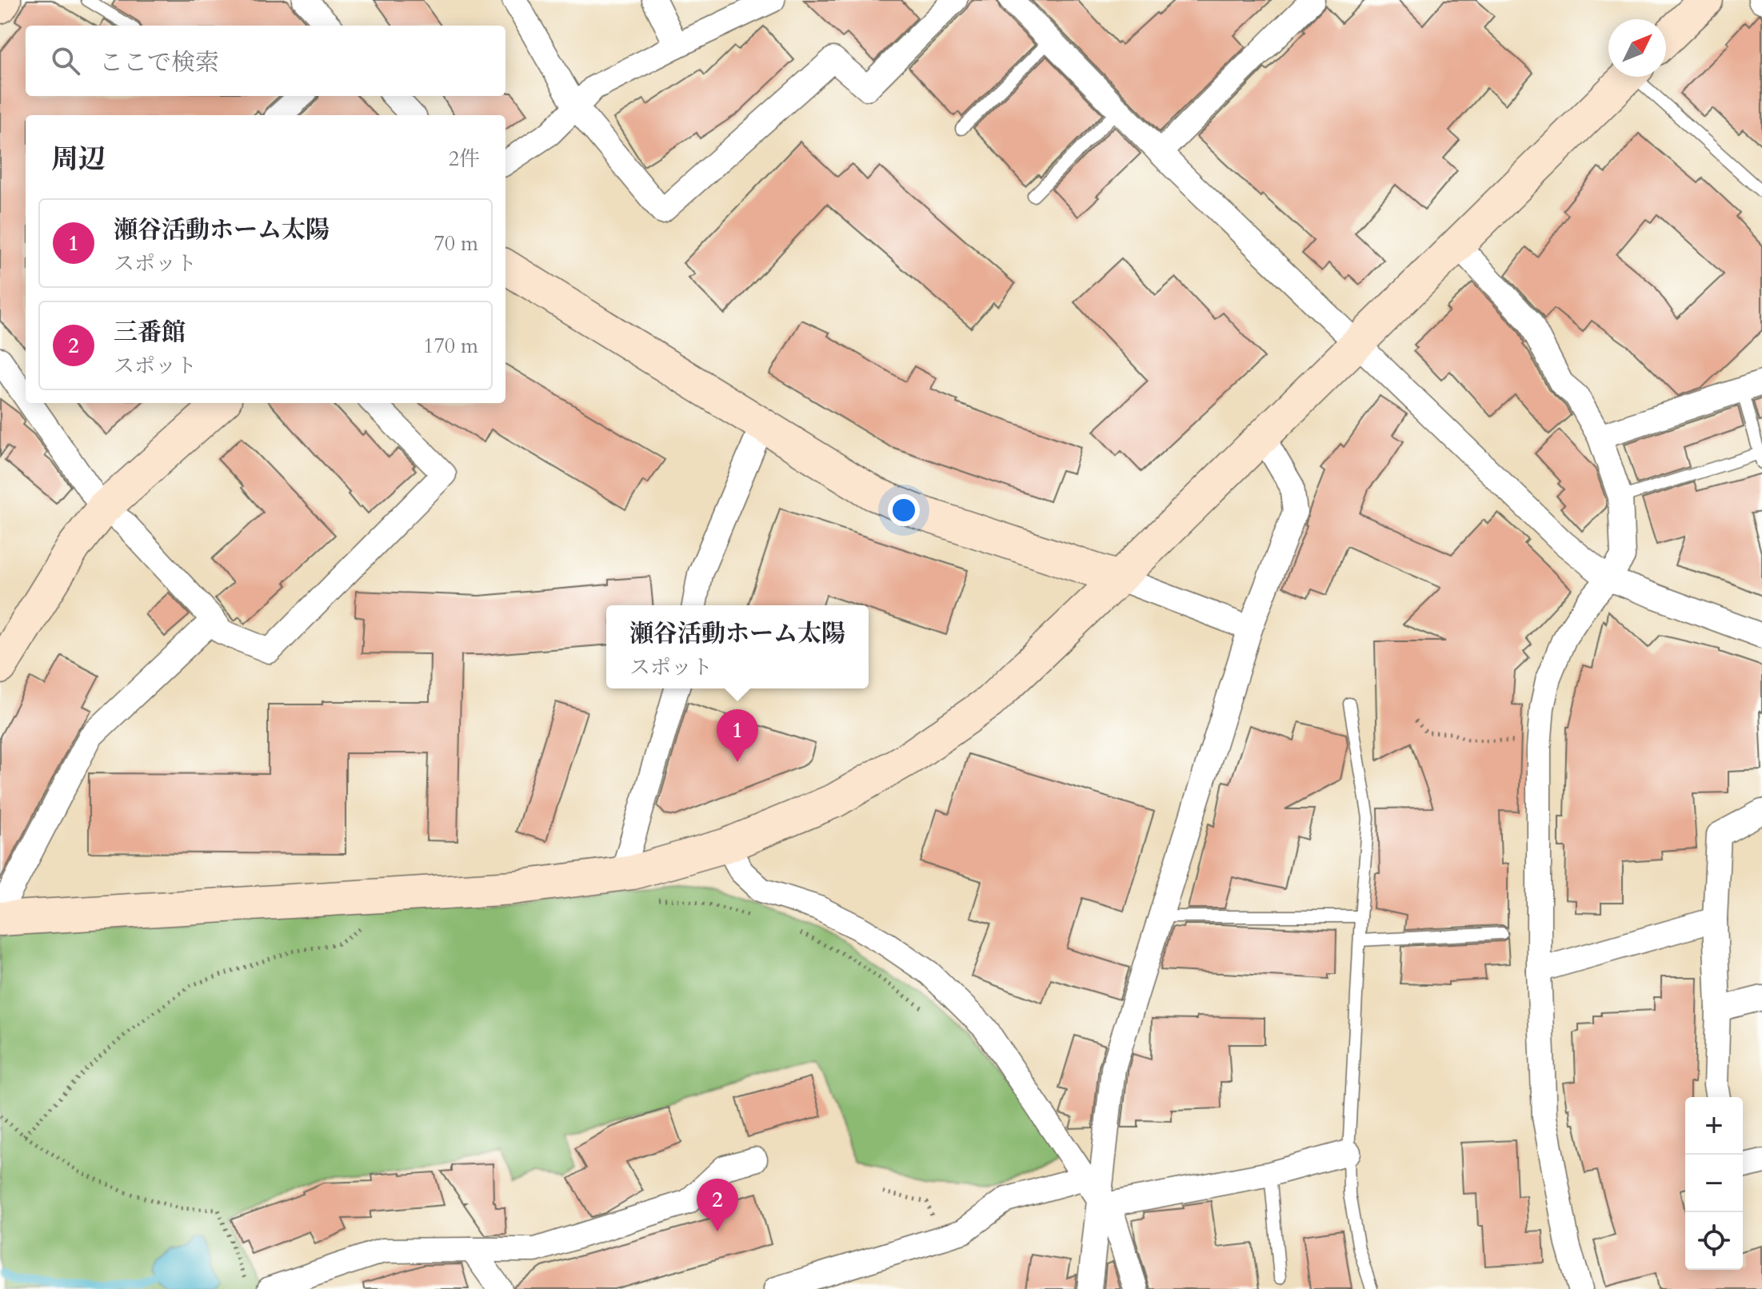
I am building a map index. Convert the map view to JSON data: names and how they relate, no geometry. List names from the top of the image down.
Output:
{
  "north": "top right",
  "page": {
    "search": "ここで検索",
    "heading": ["周辺", "2件"],
    "list": [
      {
        "mark": "1",
        "name": "瀬谷活動ホーム太陽",
        "note": "スポット",
        "value": "70 m"
      },
      {
        "mark": "2",
        "name": "三番館",
        "note": "スポット",
        "value": "170 m"
      }
    ],
    "popup": ["瀬谷活動ホーム太陽", "スポット"],
    "pins": ["1", "2"],
    "map_buttons": ["+", "−"]
  }
}
